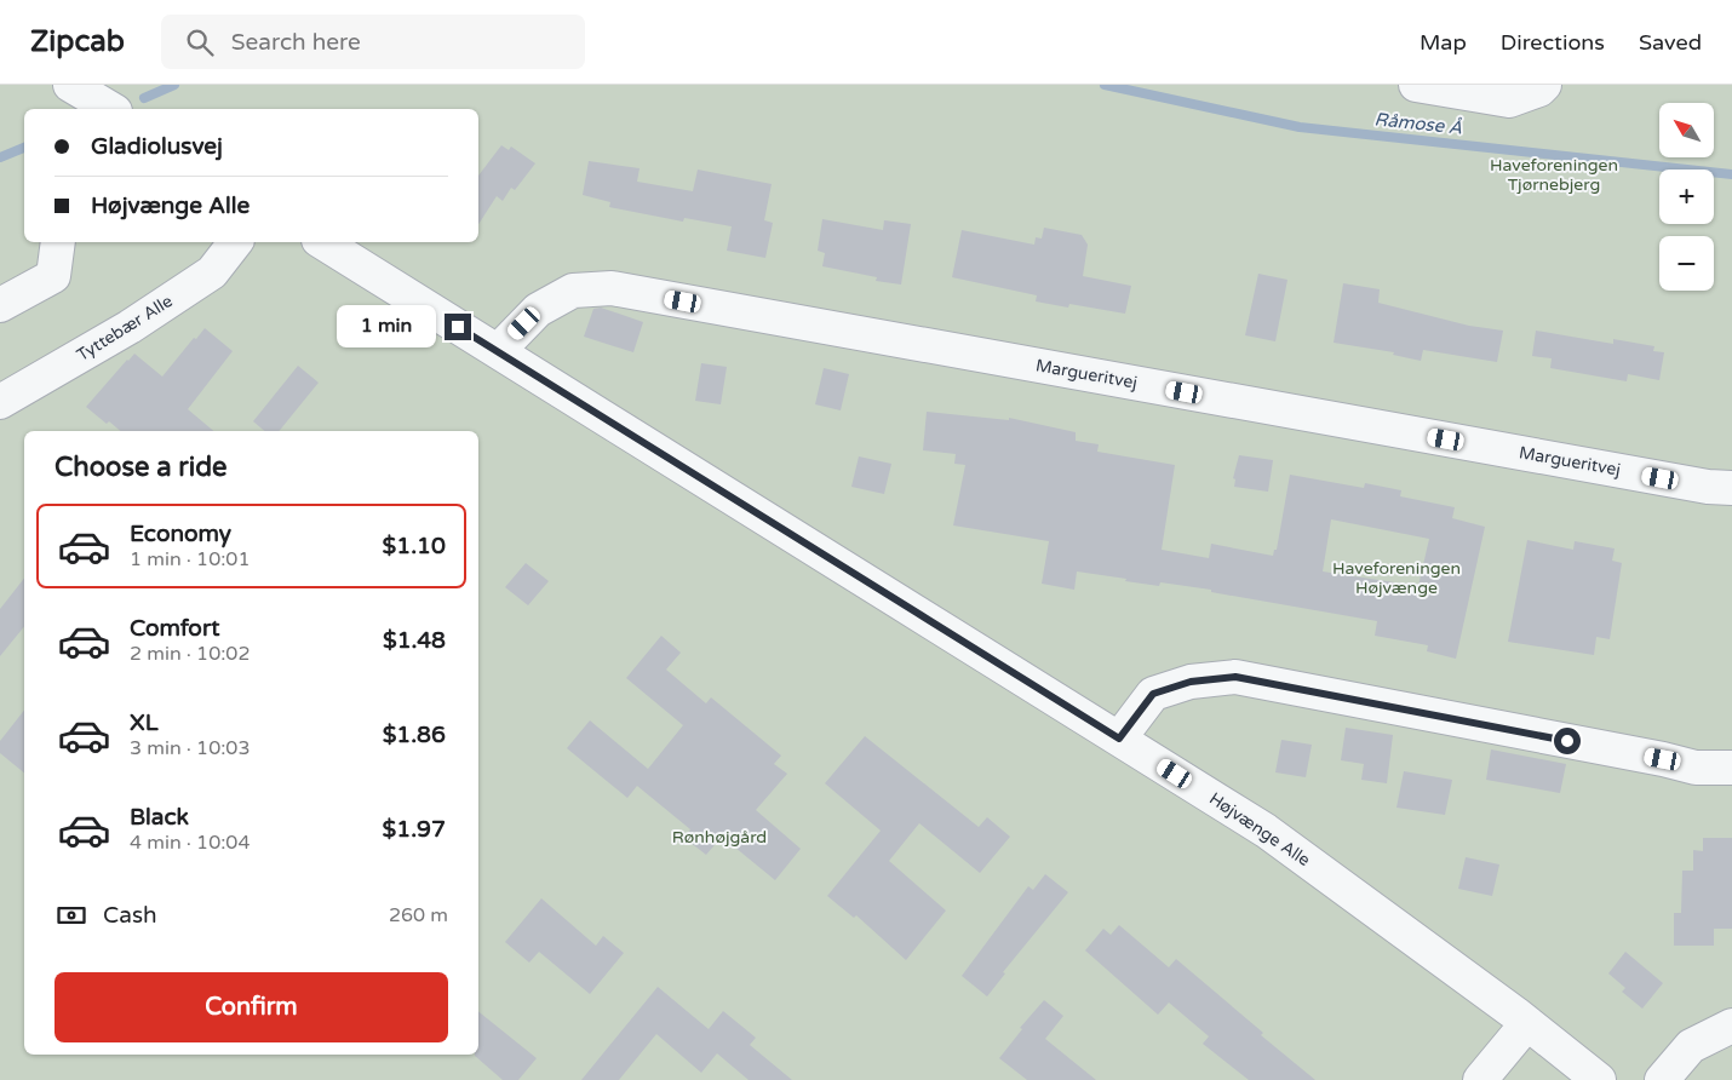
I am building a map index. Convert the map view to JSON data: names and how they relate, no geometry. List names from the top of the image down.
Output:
{
  "streets": {
    "street": ["Tyttebær Alle", "Margueritvej", "Højvænge Alle"]
  },
  "crossings": [
    ["Margueritvej", "Højvænge Alle"]
  ],
  "water": ["Råmose Å"],
  "parks": ["Haveforeningen Tjørnebjerg", "Haveforeningen Højvænge", "Rønhøjgård"],
  "north": "top left",
  "page": {
    "header": "Zipcab",
    "search": "Search here",
    "nav": ["Map", "Directions", "Saved"],
    "map_buttons": ["+", "−"],
    "banner": ["Gladiolusvej", "Højvænge Alle"],
    "bubble": "1 min",
    "heading": "Choose a ride",
    "list": [
      {
        "name": "Economy",
        "note": "1 min · 10:01",
        "value": "$1.10"
      },
      {
        "name": "Comfort",
        "note": "2 min · 10:02",
        "value": "$1.48"
      },
      {
        "name": "XL",
        "note": "3 min · 10:03",
        "value": "$1.86"
      },
      {
        "name": "Black",
        "note": "4 min · 10:04",
        "value": "$1.97"
      }
    ],
    "pay": ["Cash", "260 m"],
    "buttons": "Confirm"
  }
}
